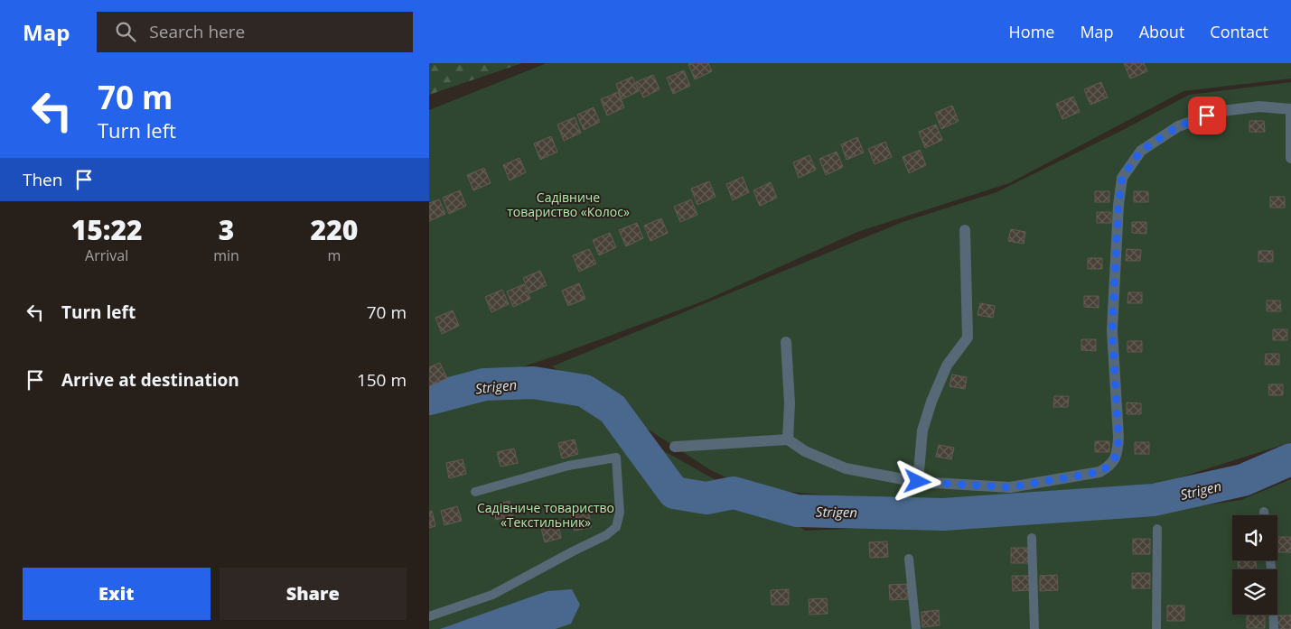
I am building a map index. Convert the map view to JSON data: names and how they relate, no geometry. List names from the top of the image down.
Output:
{
  "water": ["Strigen"],
  "parks": ["Садівниче товариство «Колос»", "Садівниче товариство «Текстильник»"],
  "page": {
    "header": "Map",
    "search": "Search here",
    "nav": [
      "Home",
      "Map",
      "About",
      "Contact"
    ],
    "turn": ["70 m", "Turn left"],
    "then": "Then",
    "eta": [
      "15:22",
      "Arrival",
      "3",
      "min",
      "220",
      "m"
    ],
    "list": [
      {
        "name": "Turn left",
        "value": "70 m"
      },
      {
        "name": "Arrive at destination",
        "value": "150 m"
      }
    ],
    "buttons": ["Exit", "Share"]
  }
}
